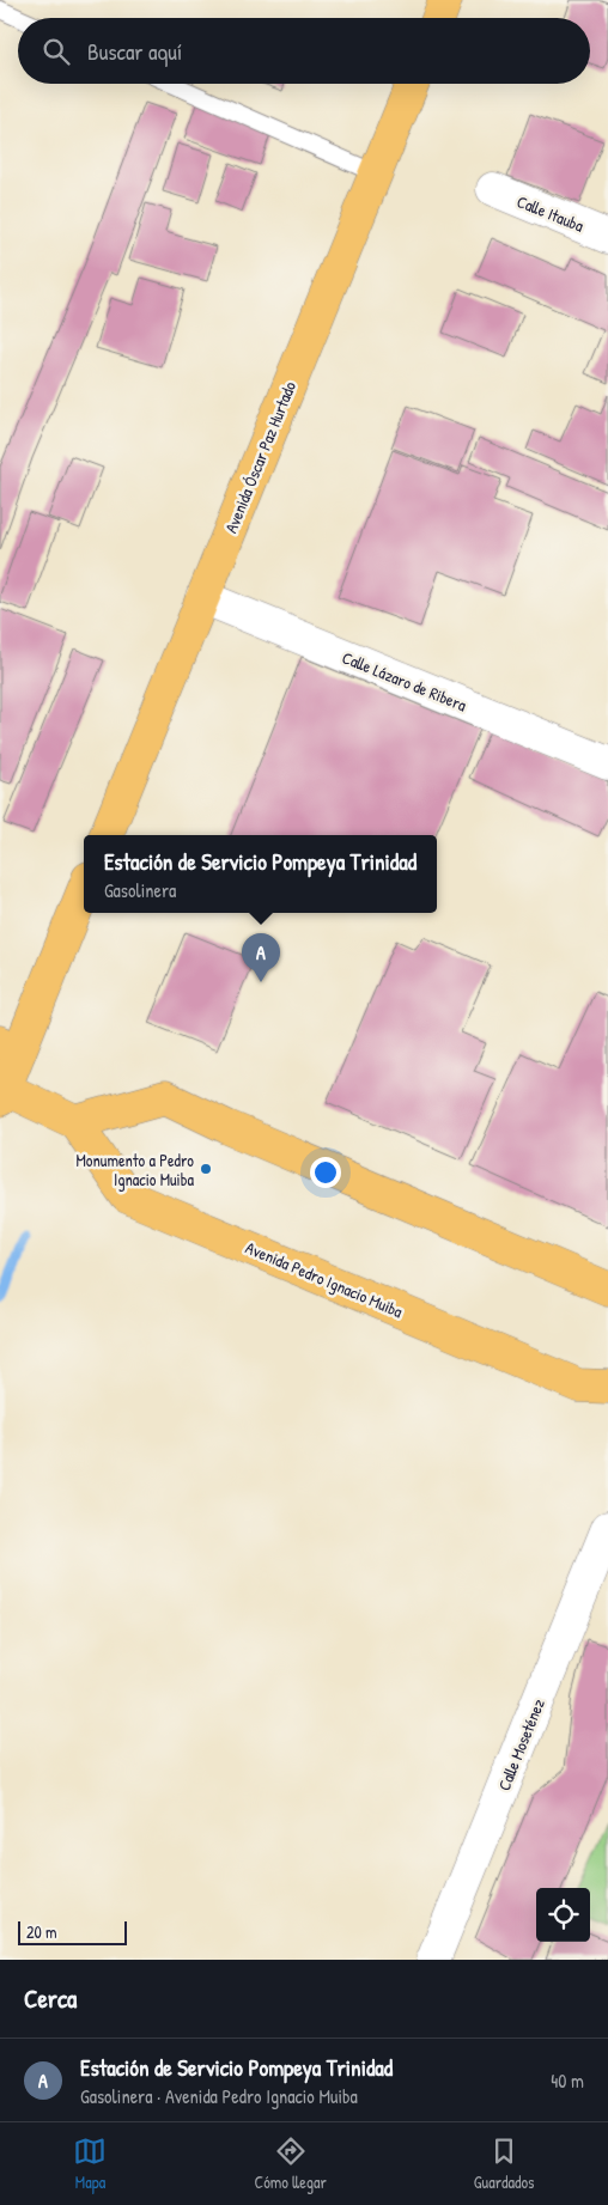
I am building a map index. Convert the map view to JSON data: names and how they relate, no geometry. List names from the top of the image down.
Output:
{
  "streets": {
    "main road": ["Avenida Óscar Paz Hurtado", "Avenida Pedro Ignacio Muiba"],
    "street": ["Calle Itauba", "Calle Lázaro de Ribera", "Calle Moseténez"]
  },
  "crossings": [
    ["Avenida Óscar Paz Hurtado", "Calle Lázaro de Ribera"]
  ],
  "places": ["Monumento a Pedro Ignacio Muiba"],
  "scale_bar": "20 m",
  "page": {
    "search": "Buscar aquí",
    "popup": ["Estación de Servicio Pompeya Trinidad", "Gasolinera"],
    "pins": "A",
    "scale": "20 m",
    "heading": "Cerca",
    "list": [
      {
        "mark": "A",
        "name": "Estación de Servicio Pompeya Trinidad",
        "note": "Gasolinera · Avenida Pedro Ignacio Muiba",
        "value": "40 m"
      }
    ],
    "nav": ["Mapa", "Cómo llegar", "Guardados"]
  }
}
